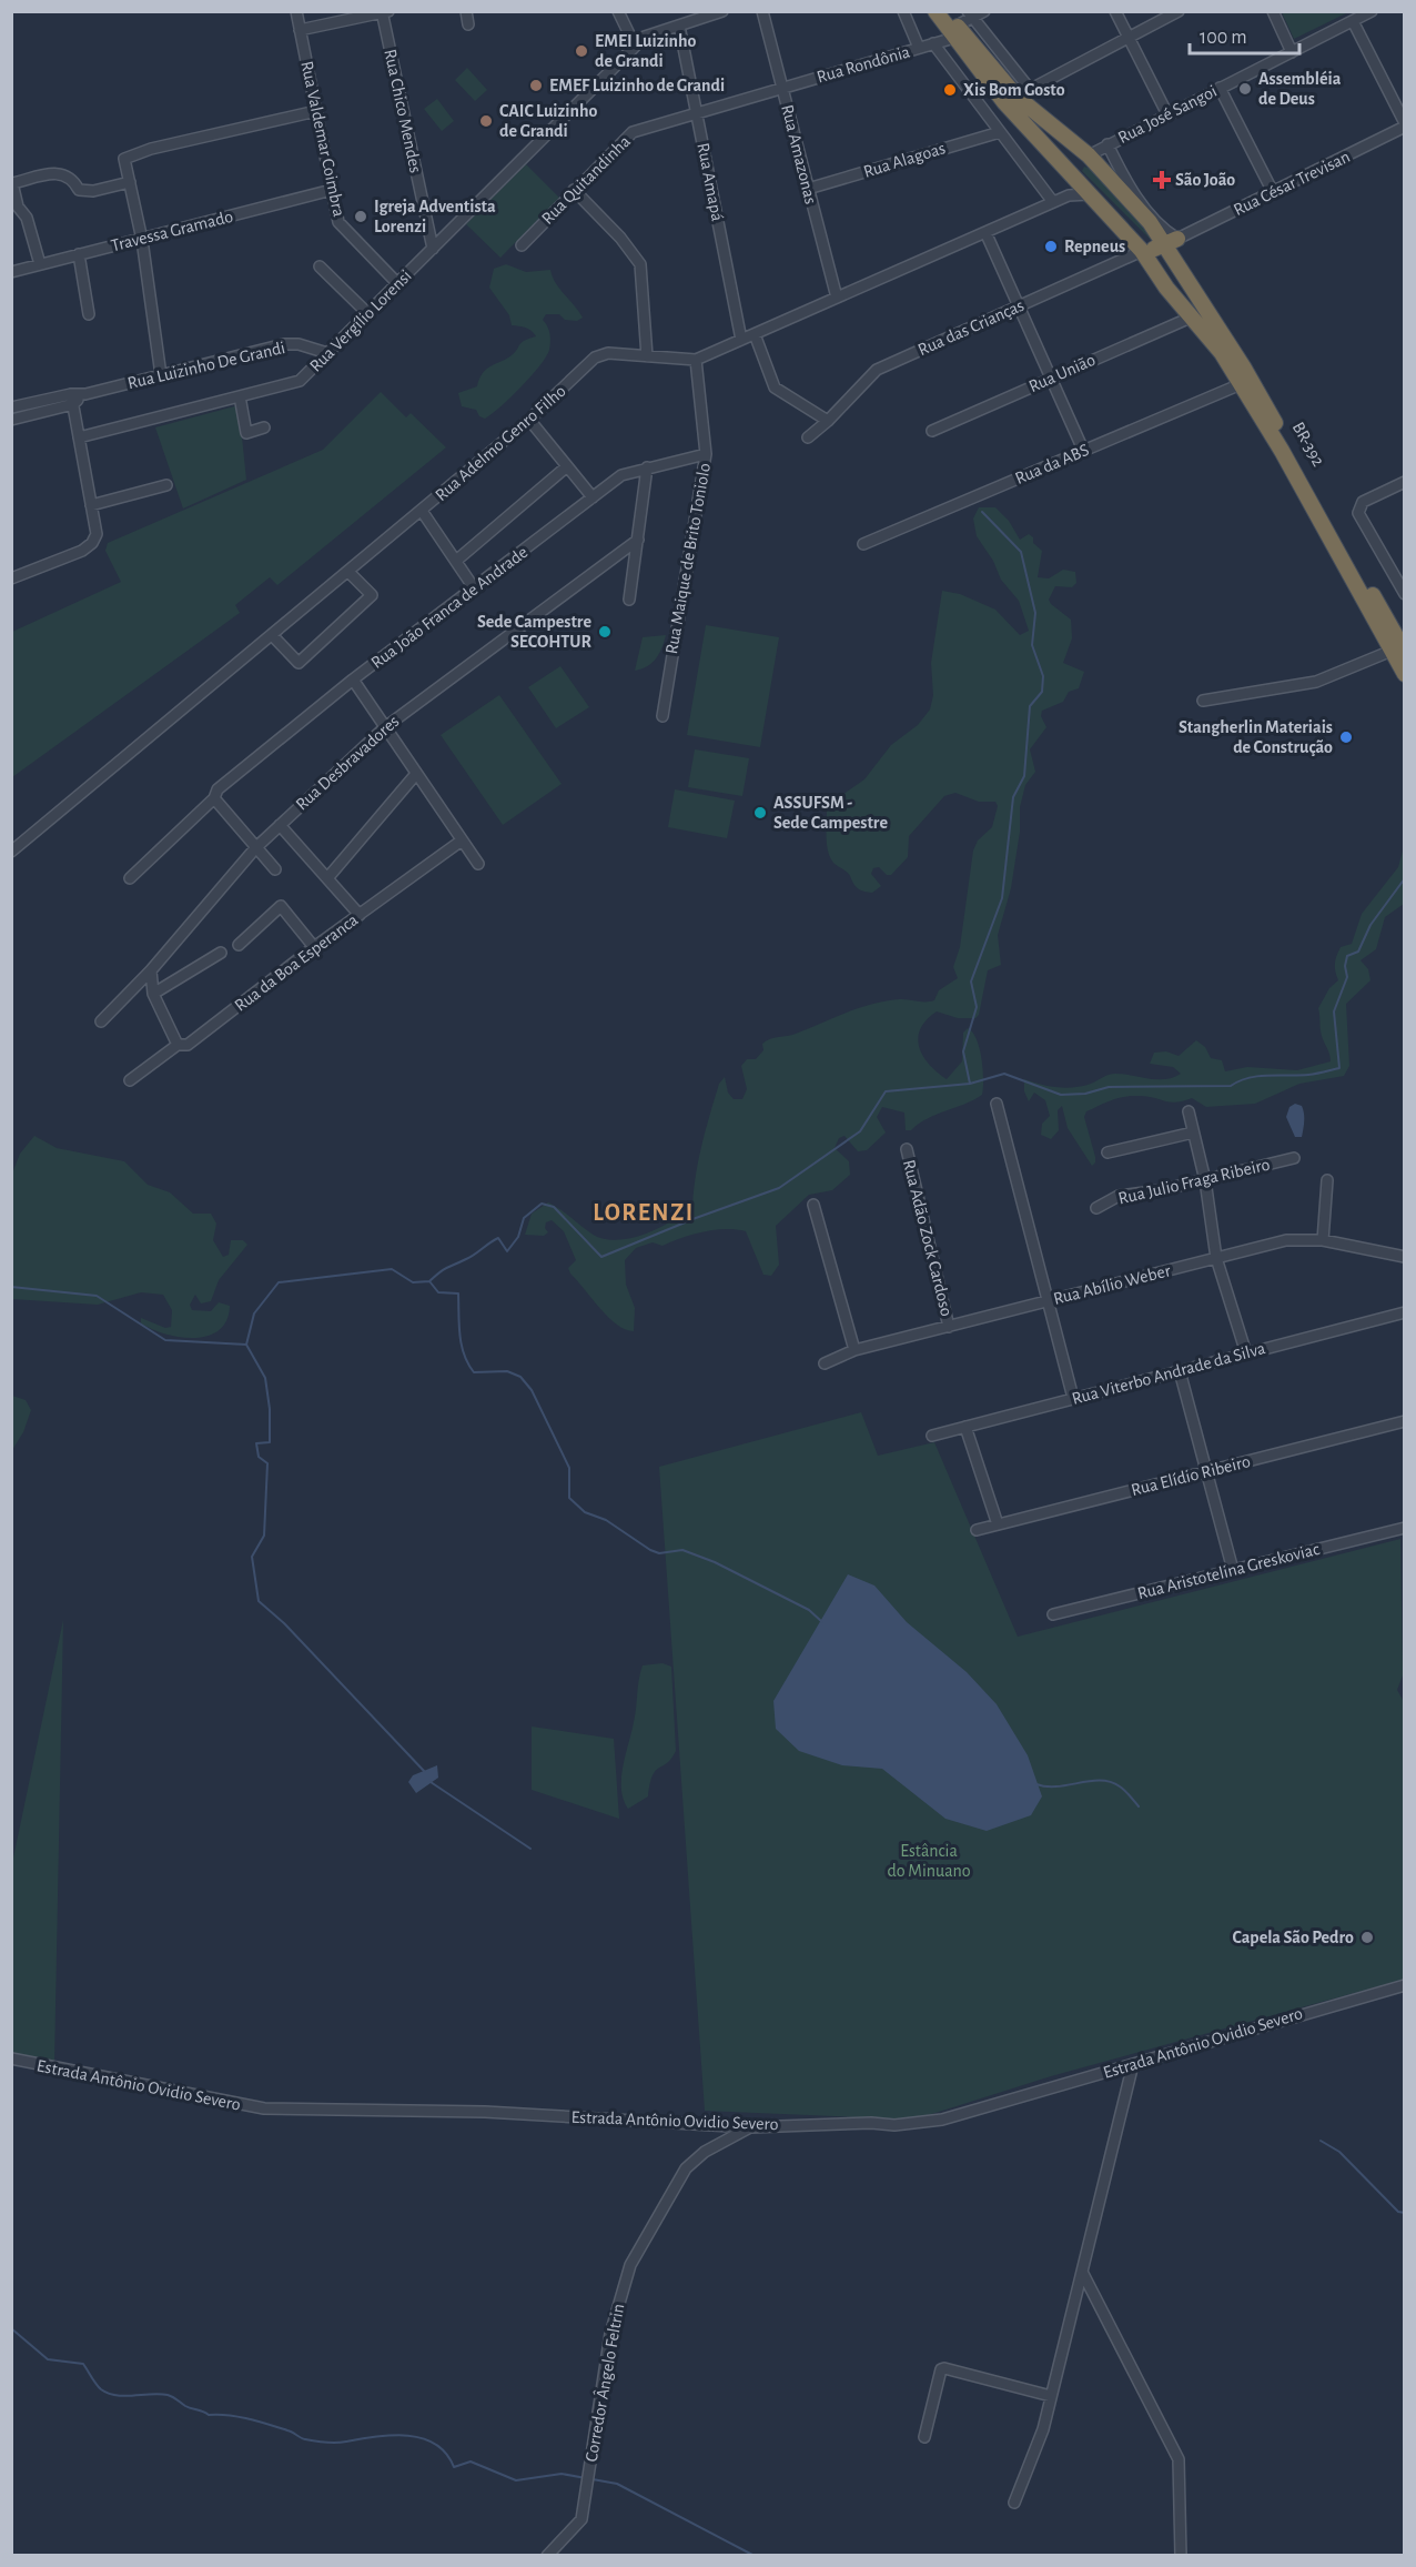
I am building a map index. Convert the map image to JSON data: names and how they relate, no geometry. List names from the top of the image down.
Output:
{
  "streets": {
    "highway": ["BR-392"],
    "street": [
      "Rua Rondônia",
      "Rua Chico Mendes",
      "Rua José Sangoi",
      "Rua Valdemar Coimbra",
      "Rua Amazonas",
      "Rua Alagoas",
      "Rua Quitandinha",
      "Rua Amapá",
      "Rua César Trevisan",
      "Travessa Gramado",
      "Rua Vergílio Lorensi",
      "Rua das Crianças",
      "Rua Luizinho De Grandi",
      "Rua União",
      "Rua Adelmo Genro Filho",
      "Rua da ABS",
      "Rua Maique de Brito Toniolo",
      "Rua João Franca de Andrade",
      "Rua Desbravadores",
      "Rua da Boa Esperanca",
      "Rua Julio Fraga Ribeiro",
      "Rua Adão Zock Cardoso",
      "Rua Abílio Weber",
      "Rua Viterbo Andrade da Silva",
      "Rua Elídio Ribeiro",
      "Rua Aristotelina Greskoviac",
      "Estrada Antônio Ovidio Severo",
      "Corredor Ângelo Feltrin"
    ]
  },
  "crossings": [
    ["Rua Rondônia", "Rua Amazonas"],
    ["Rua Rondônia", "Rua Quitandinha"],
    ["Rua Rondônia", "Rua Amapá"],
    ["Rua Rondônia", "BR-392"],
    ["Rua Chico Mendes", "Rua Vergílio Lorensi"],
    ["Rua José Sangoi", "BR-392"],
    ["Rua Valdemar Coimbra", "Travessa Gramado"],
    ["Rua Valdemar Coimbra", "Rua Vergílio Lorensi"],
    ["Rua Amazonas", "Rua Alagoas"],
    ["Rua Amazonas", "Rua Adelmo Genro Filho"],
    ["Rua Quitandinha", "Rua Amapá"],
    ["Rua Amapá", "Rua Vergílio Lorensi"],
    ["Rua Amapá", "Rua Adelmo Genro Filho"],
    ["Rua César Trevisan", "Rua das Crianças"],
    ["Rua César Trevisan", "BR-392"],
    ["Rua Vergílio Lorensi", "Rua Luizinho De Grandi"],
    ["Rua das Crianças", "BR-392"],
    ["Rua União", "BR-392"],
    ["Rua Adelmo Genro Filho", "BR-392"],
    ["Rua Adelmo Genro Filho", "Rua Maique de Brito Toniolo"],
    ["BR-392", "Rua da ABS"],
    ["Rua Maique de Brito Toniolo", "Rua João Franca de Andrade"],
    ["Rua Adão Zock Cardoso", "Rua Abílio Weber"],
    ["Estrada Antônio Ovidio Severo", "Corredor Ângelo Feltrin"]
  ],
  "districts": ["LORENZI"],
  "parks": ["Estância do Minuano"],
  "places": {
    "other": [
      "EMEI Luizinho de Grandi",
      "EMEF Luizinho de Grandi",
      "Assembléia de Deus",
      "Xis Bom Gosto",
      "CAIC Luizinho de Grandi",
      "Igreja Adventista Lorenzi",
      "Repneus",
      "Sede Campestre SECOHTUR",
      "Stangherlin Materiais de Construção",
      "ASSUFSM - Sede Campestre",
      "Capela São Pedro"
    ],
    "health": ["São João"]
  },
  "scale_bar": "100 m"
}
